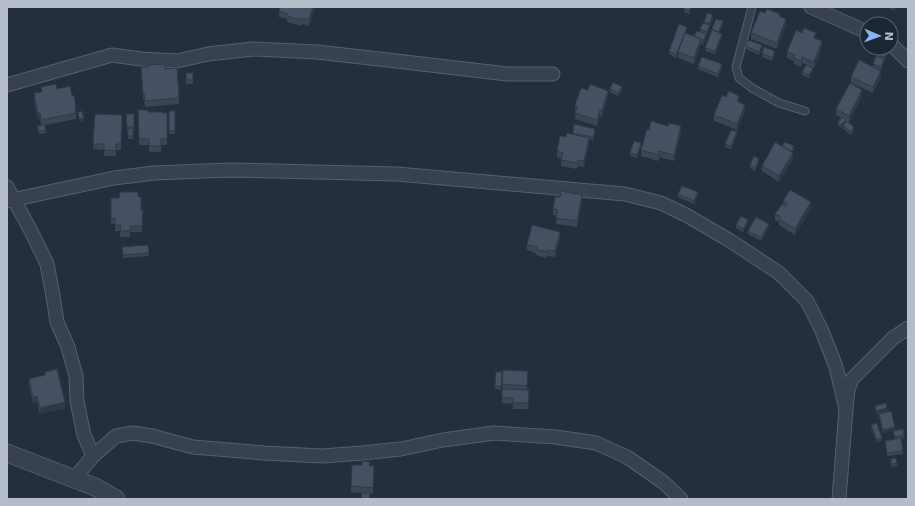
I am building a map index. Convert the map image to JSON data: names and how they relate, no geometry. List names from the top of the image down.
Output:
{
  "north": "right"
}
